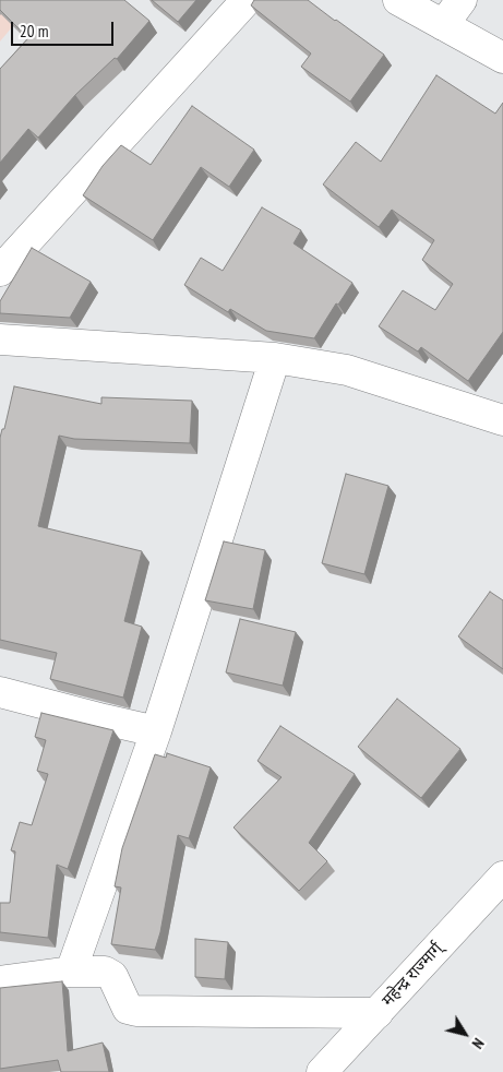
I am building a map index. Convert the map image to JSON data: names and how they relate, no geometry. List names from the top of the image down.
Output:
{
  "streets": {
    "main road": ["महेन्द्र राज्मार्ग्"]
  },
  "scale_bar": "20 m",
  "north": "bottom right"
}
